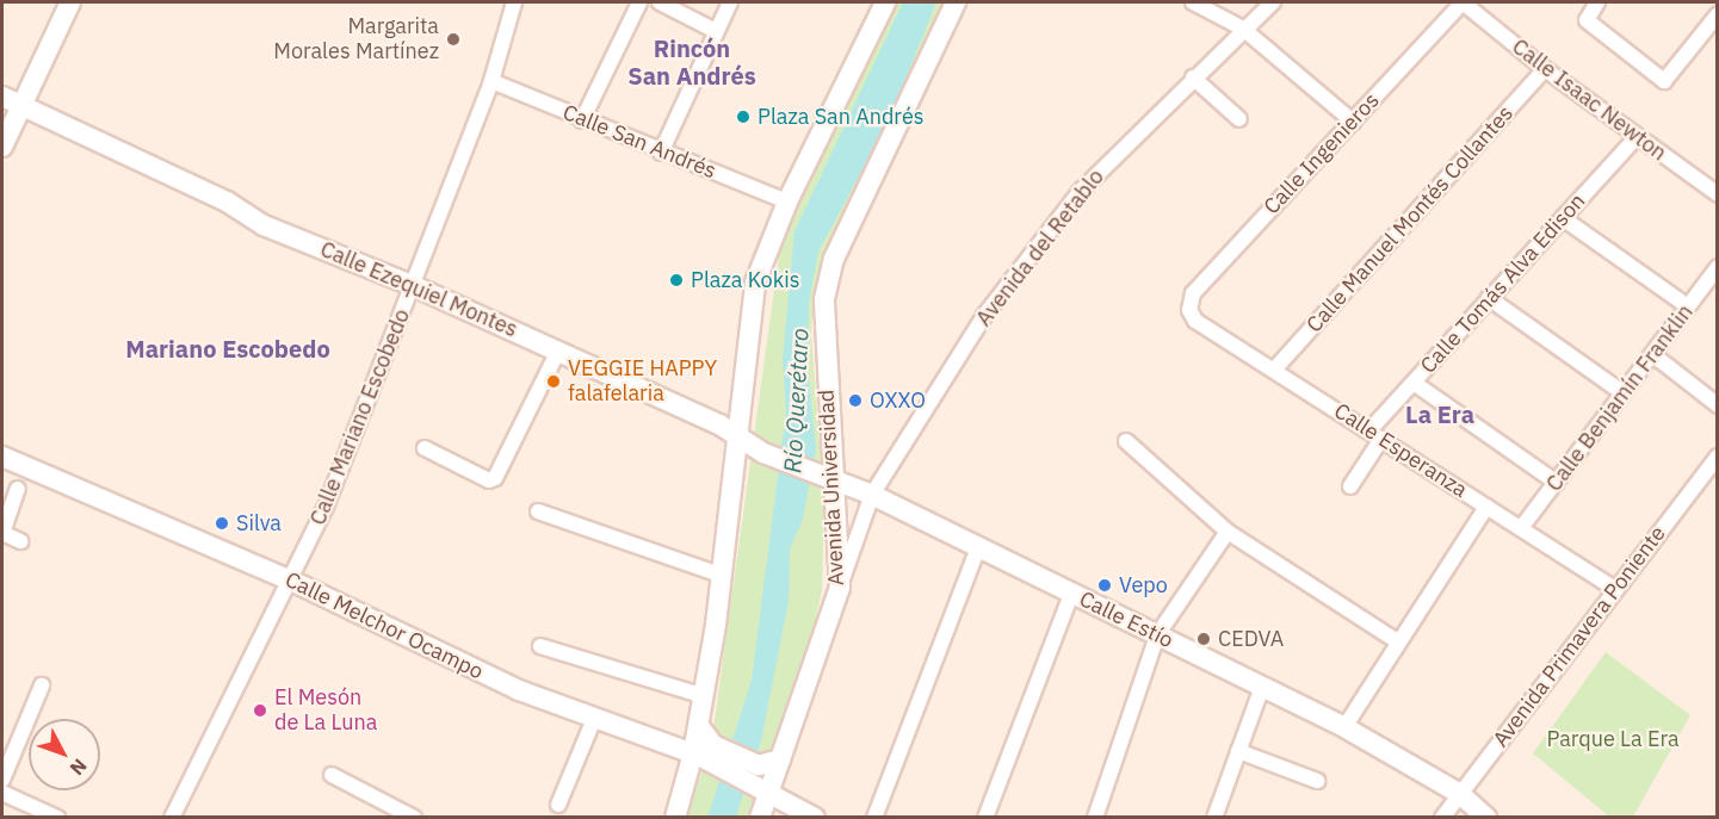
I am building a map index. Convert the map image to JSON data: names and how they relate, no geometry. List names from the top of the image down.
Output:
{
  "streets": {
    "main road": [
      "Calle Ezequiel Montes",
      "Avenida Universidad",
      "Calle Estío",
      "Calle Melchor Ocampo"
    ],
    "street": [
      "Calle Isaac Newton",
      "Calle San Andrés",
      "Calle Ingenieros",
      "Calle Manuel Montés Collantes",
      "Avenida del Retablo",
      "Calle Tomás Alva Edison",
      "Calle Benjamín Franklin",
      "Calle Mariano Escobedo",
      "Calle Esperanza",
      "Avenida Primavera Poniente"
    ]
  },
  "crossings": [
    ["Calle Isaac Newton", "Calle Ingenieros"],
    ["Calle Isaac Newton", "Calle Manuel Montés Collantes"],
    ["Calle Isaac Newton", "Calle Tomás Alva Edison"],
    ["Calle San Andrés", "Calle Mariano Escobedo"],
    ["Calle Ingenieros", "Calle Esperanza"],
    ["Calle Manuel Montés Collantes", "Calle Esperanza"],
    ["Avenida del Retablo", "Avenida Universidad"],
    ["Avenida del Retablo", "Calle Estío"],
    ["Calle Tomás Alva Edison", "Calle Esperanza"],
    ["Calle Ezequiel Montes", "Calle Mariano Escobedo"],
    ["Calle Ezequiel Montes", "Avenida Universidad"],
    ["Calle Benjamín Franklin", "Calle Esperanza"],
    ["Calle Mariano Escobedo", "Calle Melchor Ocampo"],
    ["Calle Esperanza", "Avenida Primavera Poniente"],
    ["Avenida Universidad", "Calle Melchor Ocampo"],
    ["Calle Estío", "Avenida Primavera Poniente"]
  ],
  "districts": ["Rincón San Andrés", "Mariano Escobedo", "La Era"],
  "water": ["Río Querétaro"],
  "parks": ["Parque La Era"],
  "places": [
    "Margarita Morales Martínez",
    "Plaza San Andrés",
    "Plaza Kokis",
    "VEGGIE HAPPY falafelaria",
    "OXXO",
    "Silva",
    "Vepo",
    "CEDVA",
    "El Mesón de La Luna"
  ],
  "north": "bottom right"
}
